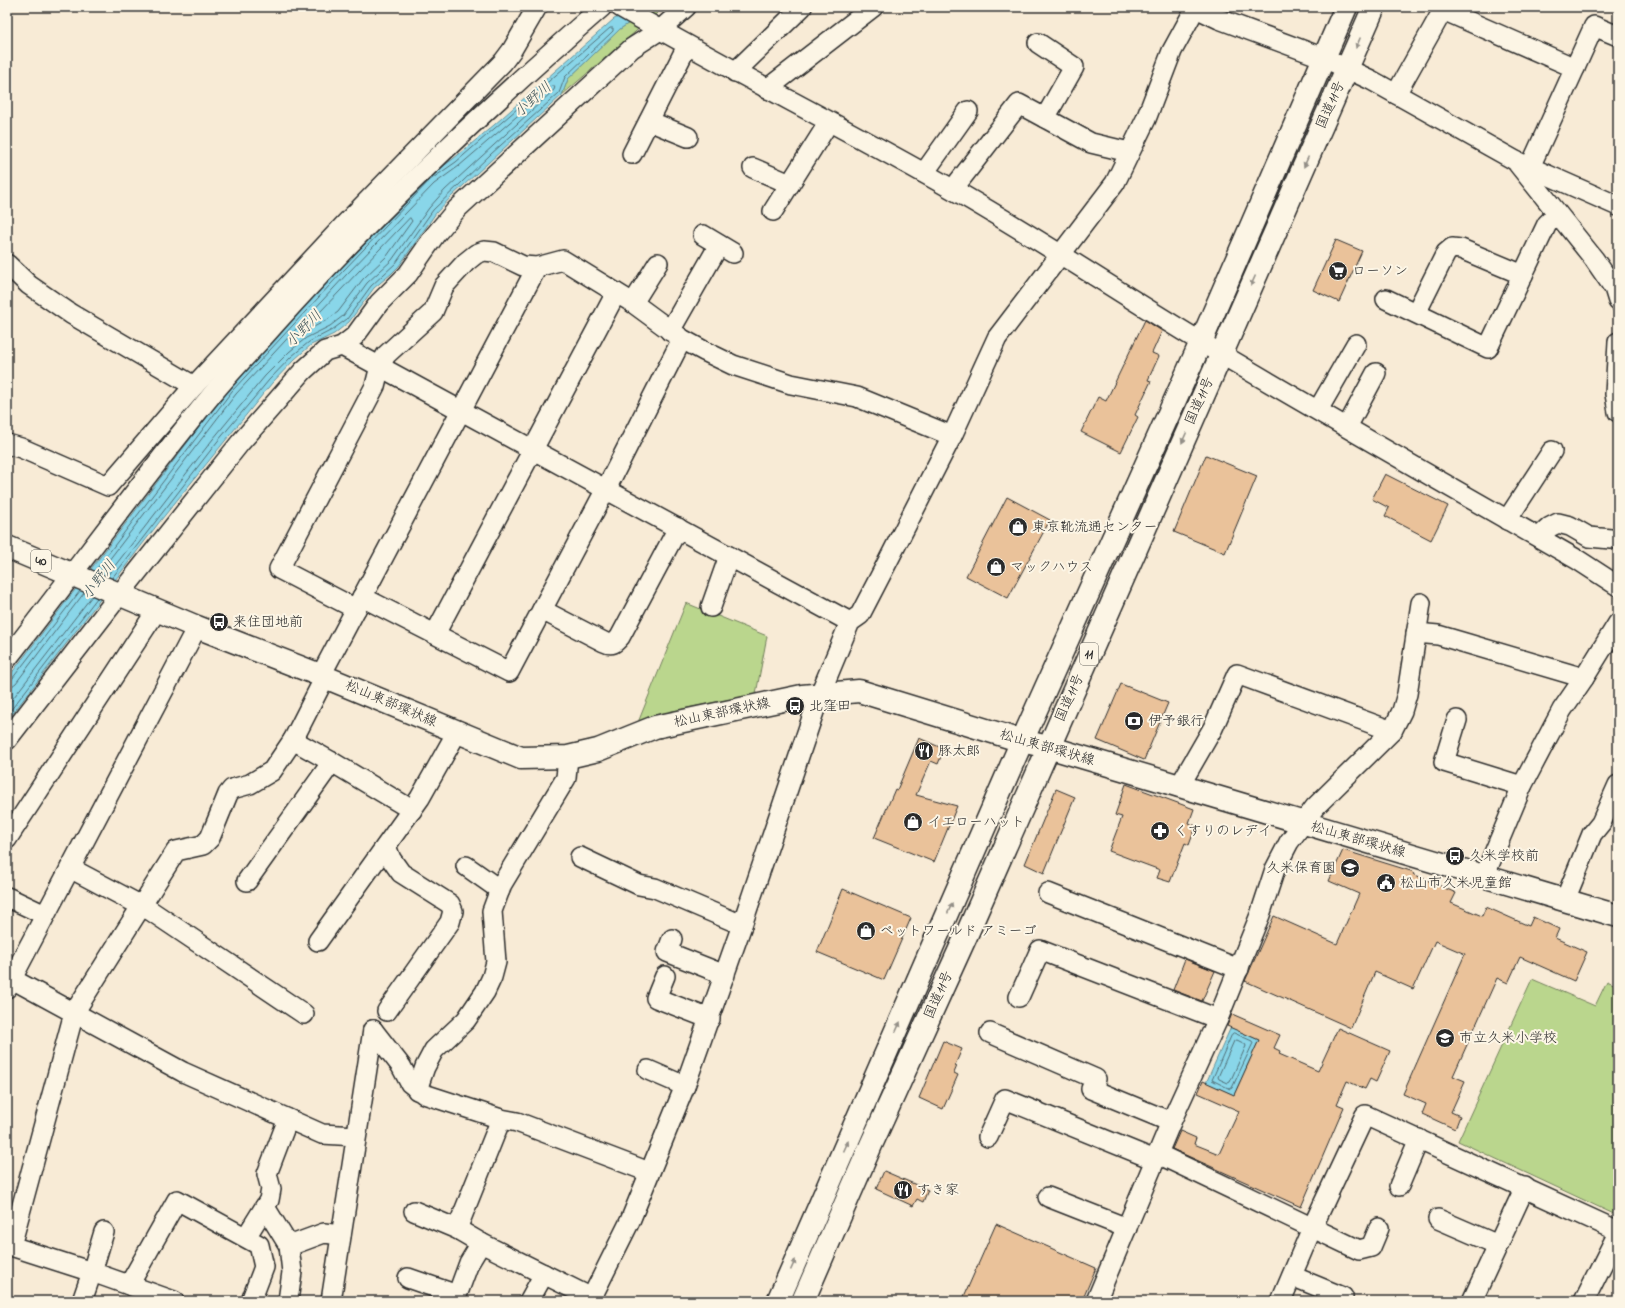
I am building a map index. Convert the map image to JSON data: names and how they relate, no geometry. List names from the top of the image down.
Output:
{
  "streets": {
    "main road": [
      "国道11号",
      "40",
      "11",
      "松山東部環状線"
    ]
  },
  "crossings": [
    ["国道11号", "松山東部環状線"]
  ],
  "water": ["小野川"],
  "places": {
    "supermarket": ["ローソン"],
    "shop": [
      "東京靴流通センター",
      "マックハウス",
      "イエローハット",
      "ペットワールド アミーゴ"
    ],
    "bus stop": ["来住団地前", "北窪田", "久米学校前"],
    "bank": ["伊予銀行"],
    "restaurant": ["豚太郎", "すき家"],
    "pharmacy": ["くすりのレデイ"],
    "school or university": ["久米保育園", "市立久米小学校"],
    "public building": ["松山市久米児童館"]
  }
}
